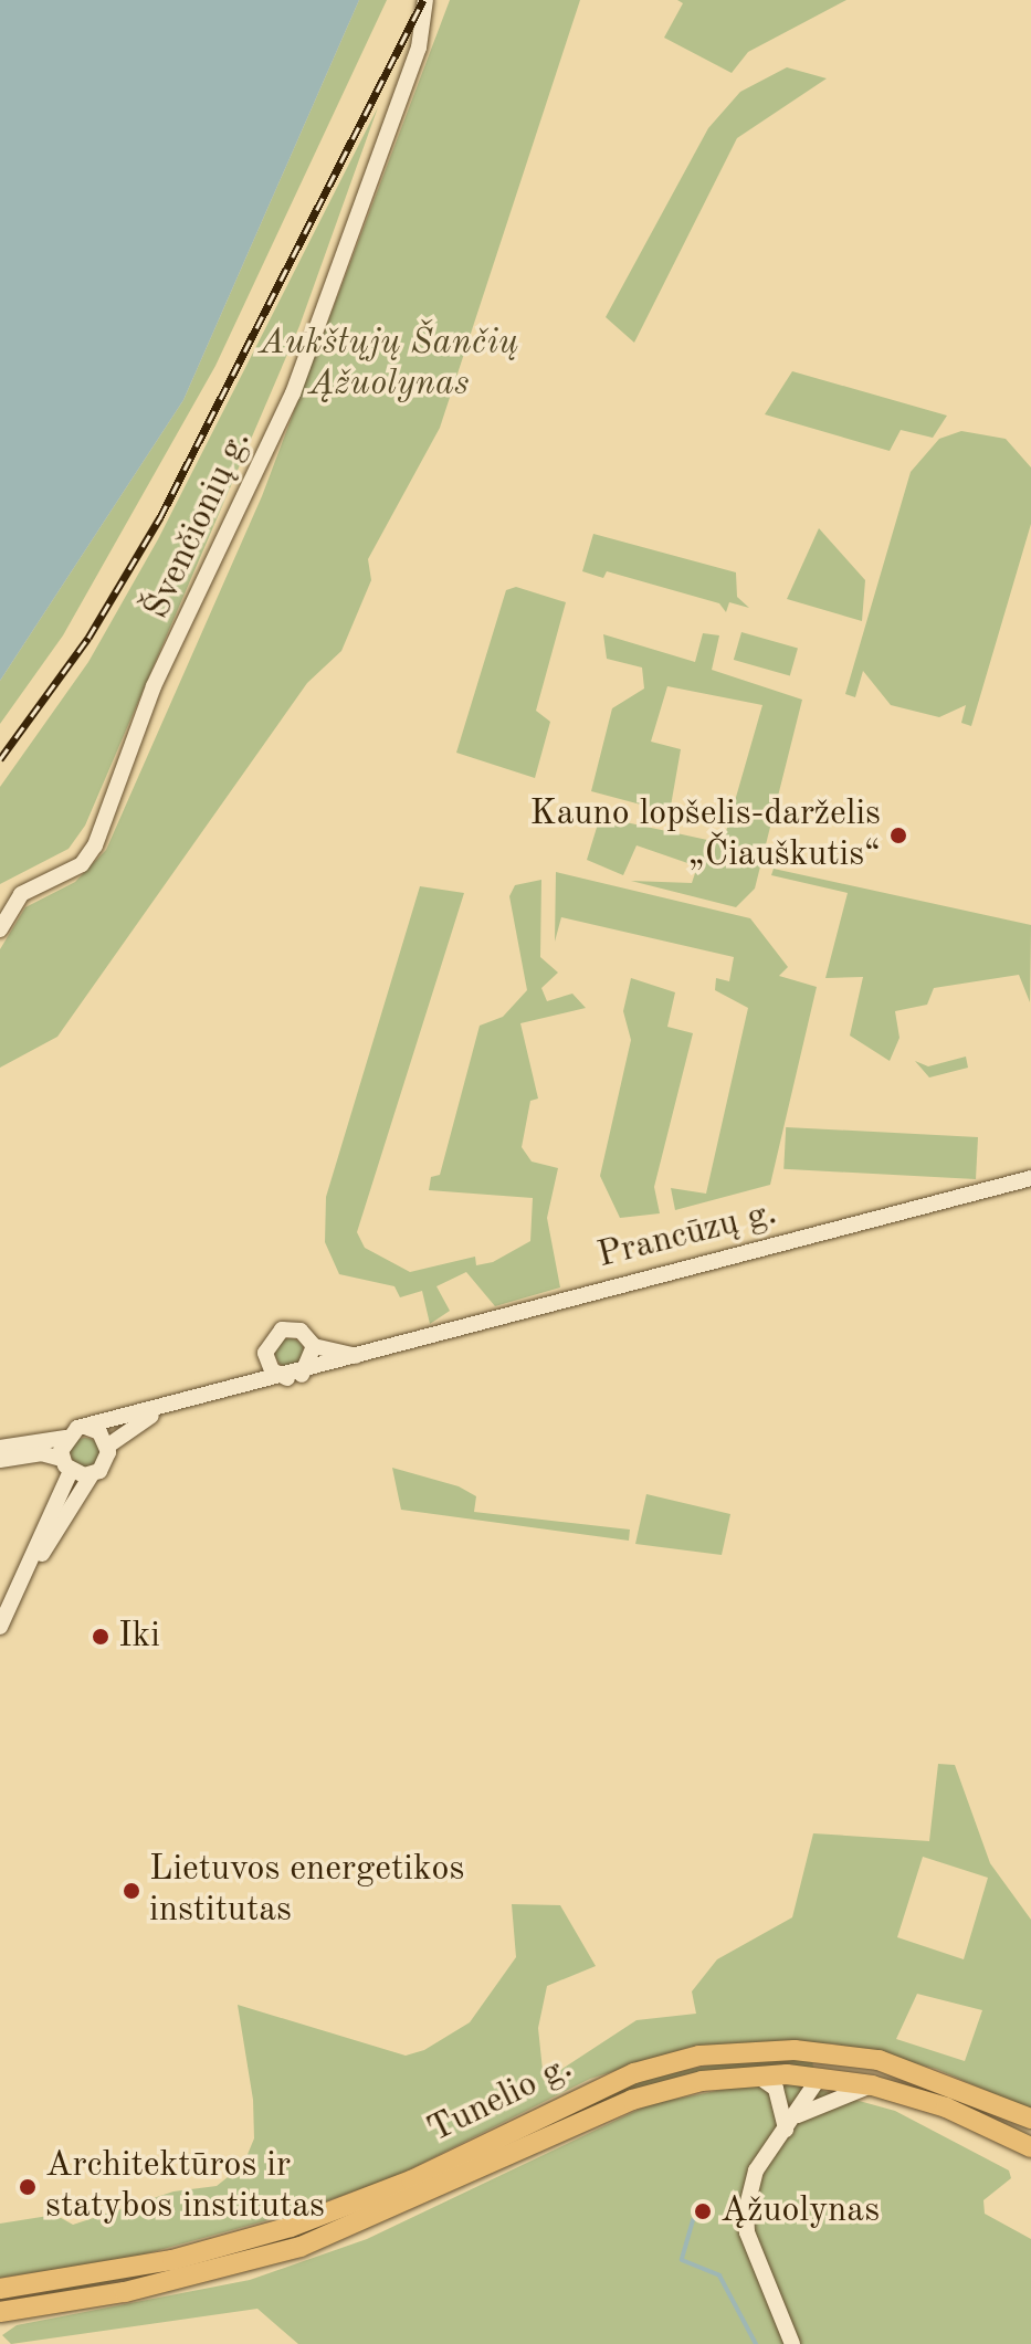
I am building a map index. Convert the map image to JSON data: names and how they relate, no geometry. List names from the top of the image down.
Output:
{
  "streets": {
    "main road": ["Tunelio g."],
    "street": ["Švenčionių g.", "Prancūzų g."]
  },
  "parks": ["Aukštųjų Šančių Ąžuolynas"],
  "places": [
    "Kauno lopšelis-darželis „Čiauškutis“",
    "Iki",
    "Lietuvos energetikos institutas",
    "Architektūros ir statybos institutas",
    "Ąžuolynas"
  ]
}
